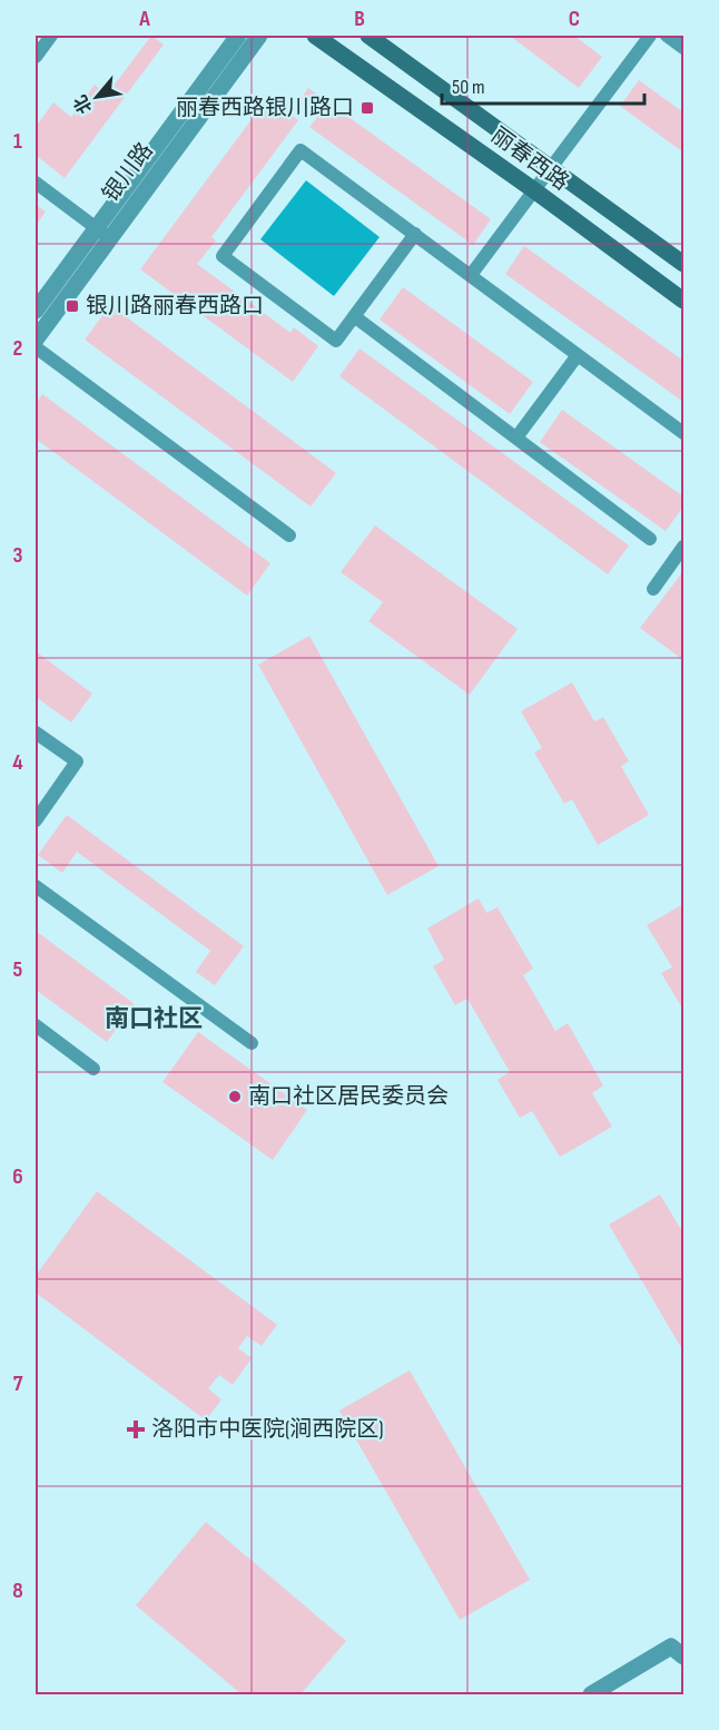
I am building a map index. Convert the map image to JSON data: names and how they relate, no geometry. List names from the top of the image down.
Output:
{
  "streets": {
    "main road": ["丽春西路"],
    "street": ["银川路"]
  },
  "districts": ["南口社区"],
  "places": {
    "transit": ["丽春西路银川路口", "银川路丽春西路口"],
    "other": ["南口社区居民委员会"],
    "health": ["洛阳市中医院(涧西院区)"]
  },
  "scale_bar": "50 m",
  "north": "bottom left",
  "grid": {
    "columns": ["A", "B", "C"],
    "rows": [
      "1",
      "2",
      "3",
      "4",
      "5",
      "6",
      "7",
      "8"
    ]
  }
}
